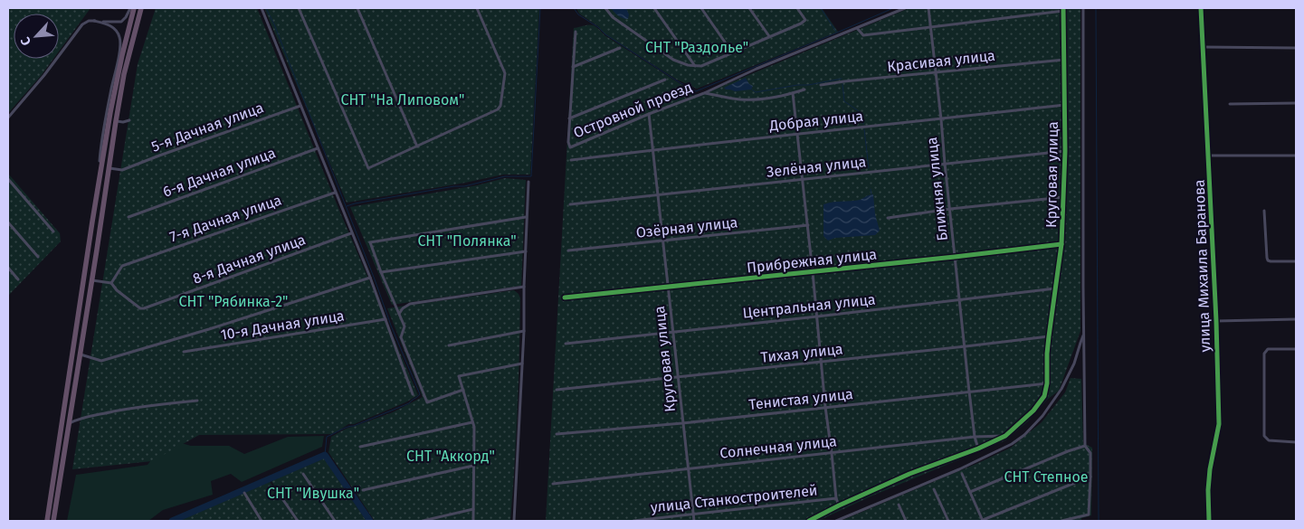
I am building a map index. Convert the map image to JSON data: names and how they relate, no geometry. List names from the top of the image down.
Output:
{
  "streets": {
    "street": [
      "Красивая улица",
      "Островной проезд",
      "Добрая улица",
      "5-я Дачная улица",
      "Зелёная улица",
      "6-я Дачная улица",
      "Круговая улица",
      "Ближняя улица",
      "7-я Дачная улица",
      "Озёрная улица",
      "8-я Дачная улица",
      "Прибрежная улица",
      "улица Михаила Баранова",
      "Центральная улица",
      "10-я Дачная улица",
      "Тихая улица",
      "Тенистая улица",
      "Солнечная улица",
      "улица Станкостроителей"
    ]
  },
  "crossings": [
    ["Красивая улица", "Круговая улица"],
    ["Красивая улица", "Ближняя улица"],
    ["Островной проезд", "Круговая улица"],
    ["Добрая улица", "Круговая улица"],
    ["Добрая улица", "Ближняя улица"],
    ["Зелёная улица", "Круговая улица"],
    ["Зелёная улица", "Ближняя улица"],
    ["Круговая улица", "Ближняя улица"],
    ["Круговая улица", "Озёрная улица"],
    ["Круговая улица", "Прибрежная улица"],
    ["Круговая улица", "Центральная улица"],
    ["Круговая улица", "Тихая улица"],
    ["Круговая улица", "Тенистая улица"],
    ["Круговая улица", "Солнечная улица"],
    ["Круговая улица", "улица Станкостроителей"],
    ["Ближняя улица", "Прибрежная улица"],
    ["Ближняя улица", "Центральная улица"],
    ["Ближняя улица", "Тихая улица"],
    ["Ближняя улица", "Тенистая улица"],
    ["Ближняя улица", "Солнечная улица"],
    ["7-я Дачная улица", "8-я Дачная улица"]
  ],
  "parks": [
    "СНТ \"Раздолье\"",
    "СНТ \"На Липовом\"",
    "СНТ \"Полянка\"",
    "СНТ \"Рябинка-2\"",
    "СНТ \"Аккорд\"",
    "СНТ Степное",
    "СНТ \"Ивушка\""
  ],
  "north": "bottom left"
}
